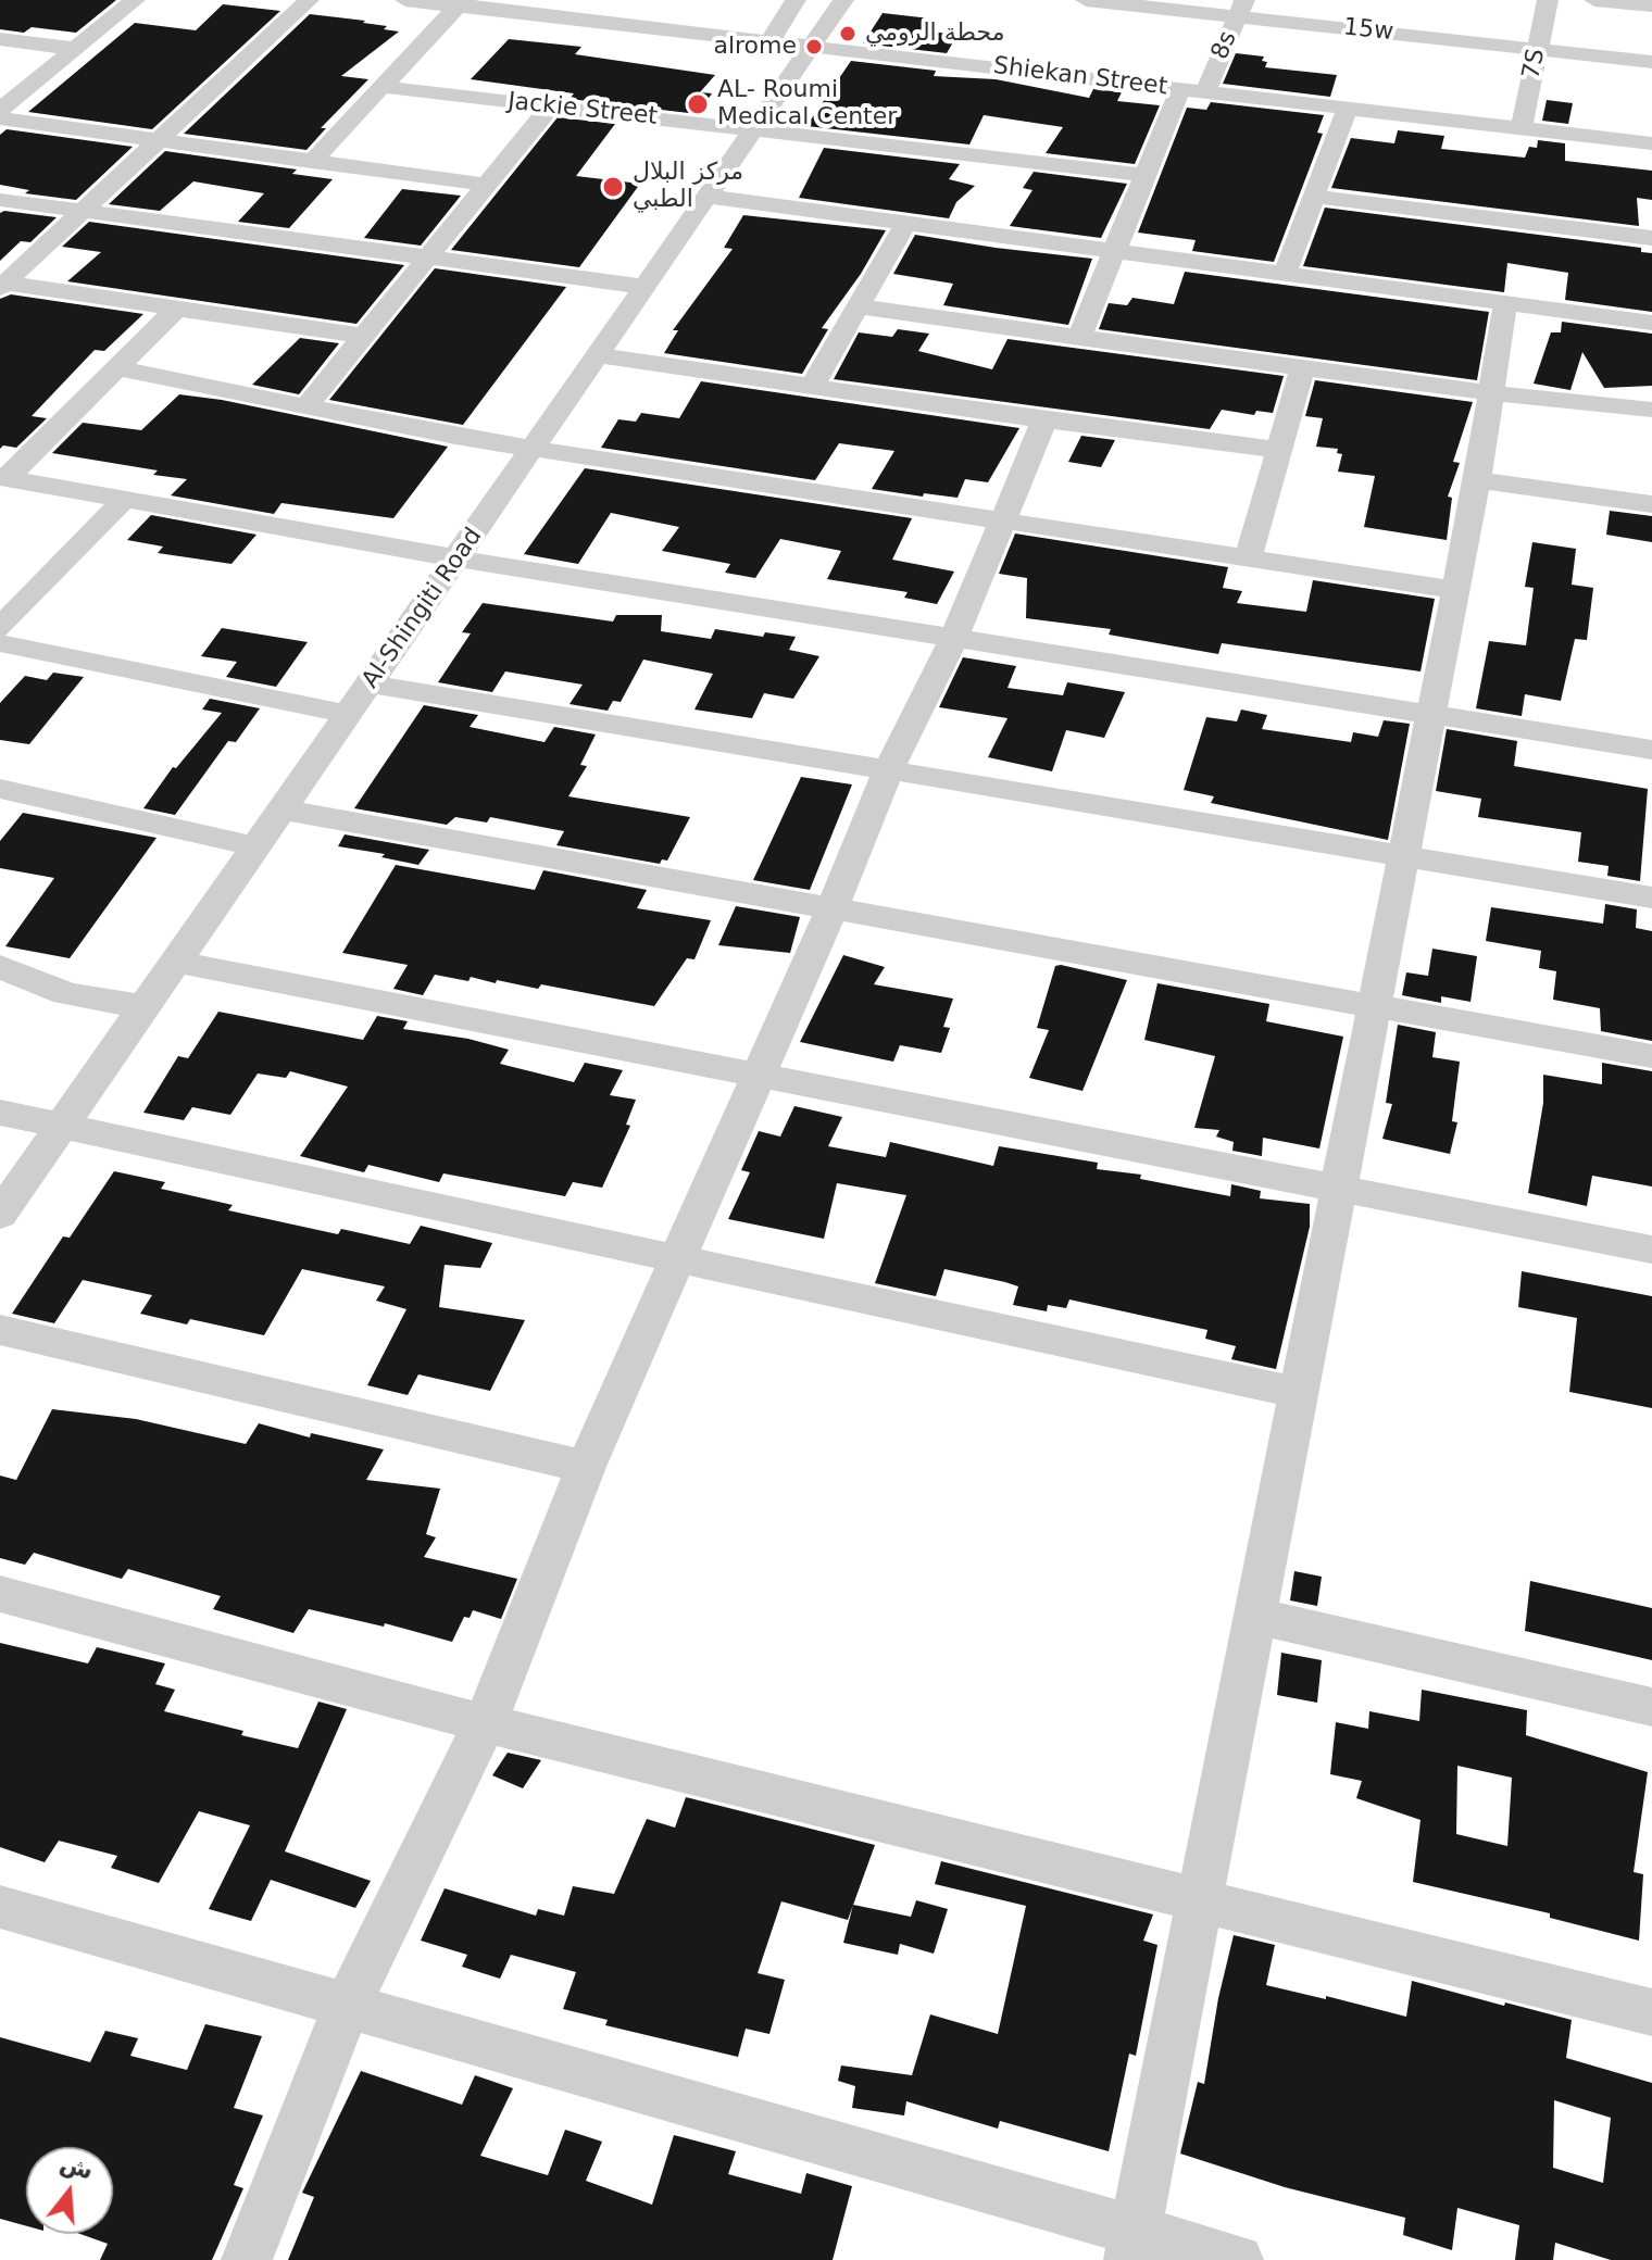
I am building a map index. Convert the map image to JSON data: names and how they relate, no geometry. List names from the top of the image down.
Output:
{
  "streets": {
    "street": [
      "15w",
      "8s",
      "7S",
      "Shiekan Street",
      "Jackie Street",
      "Al-Shingiti Road"
    ]
  },
  "crossings": [
    ["15w", "8s"],
    ["15w", "7S"],
    ["8s", "Shiekan Street"],
    ["7S", "Shiekan Street"],
    ["Shiekan Street", "Al-Shingiti Road"],
    ["Jackie Street", "Al-Shingiti Road"]
  ],
  "places": [
    "محطة الرومي",
    "alrome",
    "AL- Roumi Medical Center",
    "مركز البلال الطبي"
  ],
  "north": "top"
}
